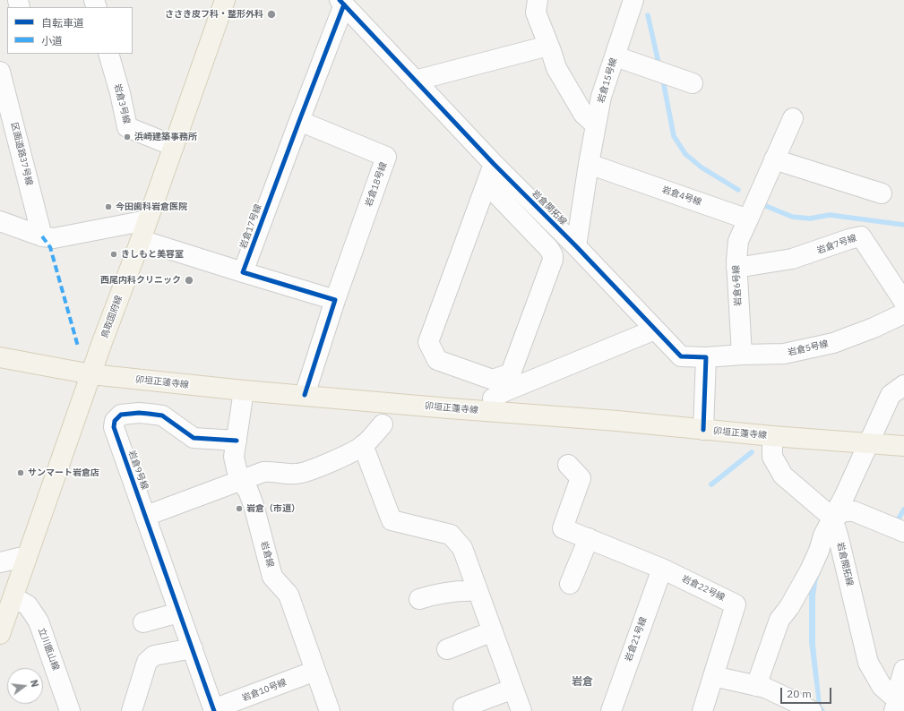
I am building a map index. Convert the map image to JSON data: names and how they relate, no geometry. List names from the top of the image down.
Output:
{
  "streets": {
    "main road": ["鳥取国府線", "卯垣正蓮寺線"],
    "street": [
      "岩倉15号線",
      "岩倉3号線",
      "区画道路37号線",
      "岩倉18号線",
      "岩倉4号線",
      "岩倉開拓線",
      "岩倉17号線",
      "岩倉7号線",
      "岩倉6号線",
      "岩倉5号線",
      "岩倉9号線",
      "岩倉線",
      "岩倉22号線",
      "岩倉21号線",
      "立川甑山線",
      "岩倉10号線"
    ]
  },
  "crossings": [
    ["岩倉15号線", "岩倉4号線"],
    ["岩倉3号線", "鳥取国府線"],
    ["岩倉18号線", "岩倉17号線"],
    ["岩倉4号線", "岩倉6号線"],
    ["岩倉開拓線", "岩倉17号線"],
    ["岩倉開拓線", "岩倉5号線"],
    ["岩倉7号線", "岩倉6号線"],
    ["岩倉6号線", "岩倉5号線"],
    ["鳥取国府線", "卯垣正蓮寺線"],
    ["鳥取国府線", "立川甑山線"],
    ["卯垣正蓮寺線", "岩倉線"],
    ["岩倉9号線", "岩倉線"],
    ["岩倉9号線", "岩倉10号線"],
    ["岩倉線", "岩倉10号線"],
    ["岩倉22号線", "岩倉21号線"]
  ],
  "districts": ["岩倉"],
  "places": [
    "ささき皮フ科・整形外科",
    "浜崎建築事務所",
    "今田歯科岩倉医院",
    "きしもと美容室",
    "西尾内科クリニック",
    "サンマート岩倉店",
    "岩倉（市道）"
  ],
  "legend": ["自転車道", "小道"],
  "scale_bar": "20 m",
  "north": "right"
}
